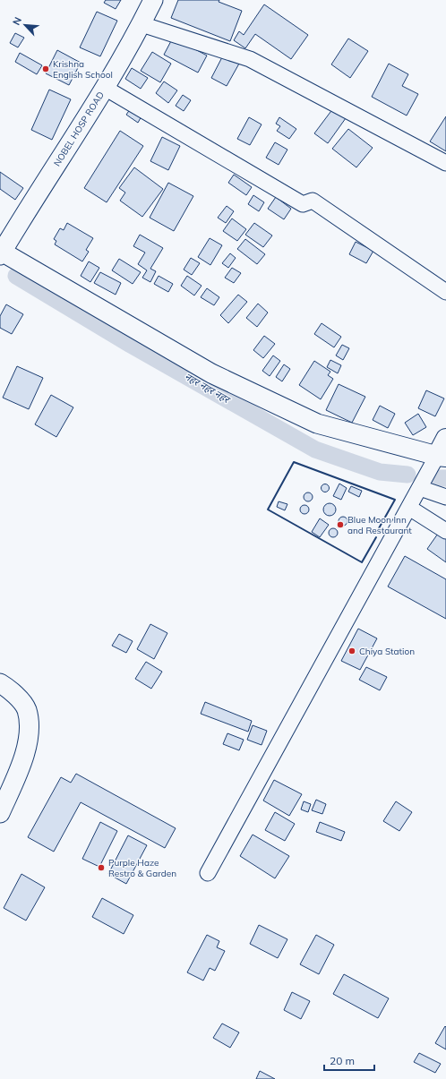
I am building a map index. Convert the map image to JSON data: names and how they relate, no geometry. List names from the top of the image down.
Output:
{
  "streets": {
    "street": ["NOBEL HOSP ROAD"]
  },
  "water": ["नहर नहर नहर"],
  "places": [
    "Krishna English School",
    "Blue Moon Inn and Restaurant",
    "Chiya Station",
    "Purple Haze Restro & Garden"
  ],
  "scale_bar": "20 m",
  "north": "top left"
}
